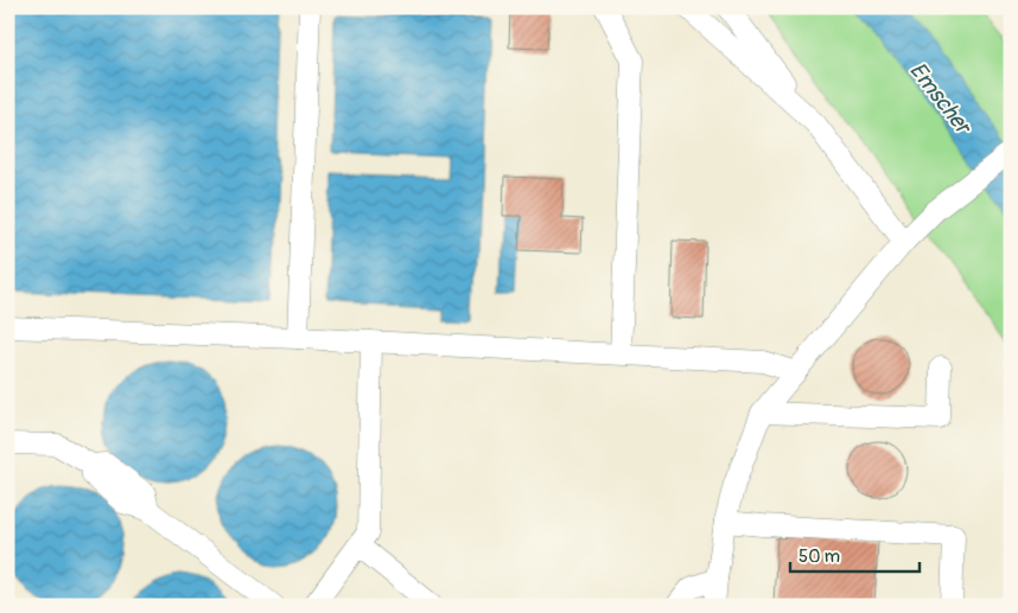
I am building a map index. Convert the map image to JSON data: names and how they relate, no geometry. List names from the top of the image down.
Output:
{
  "water": ["Emscher"],
  "scale_bar": "50 m"
}
